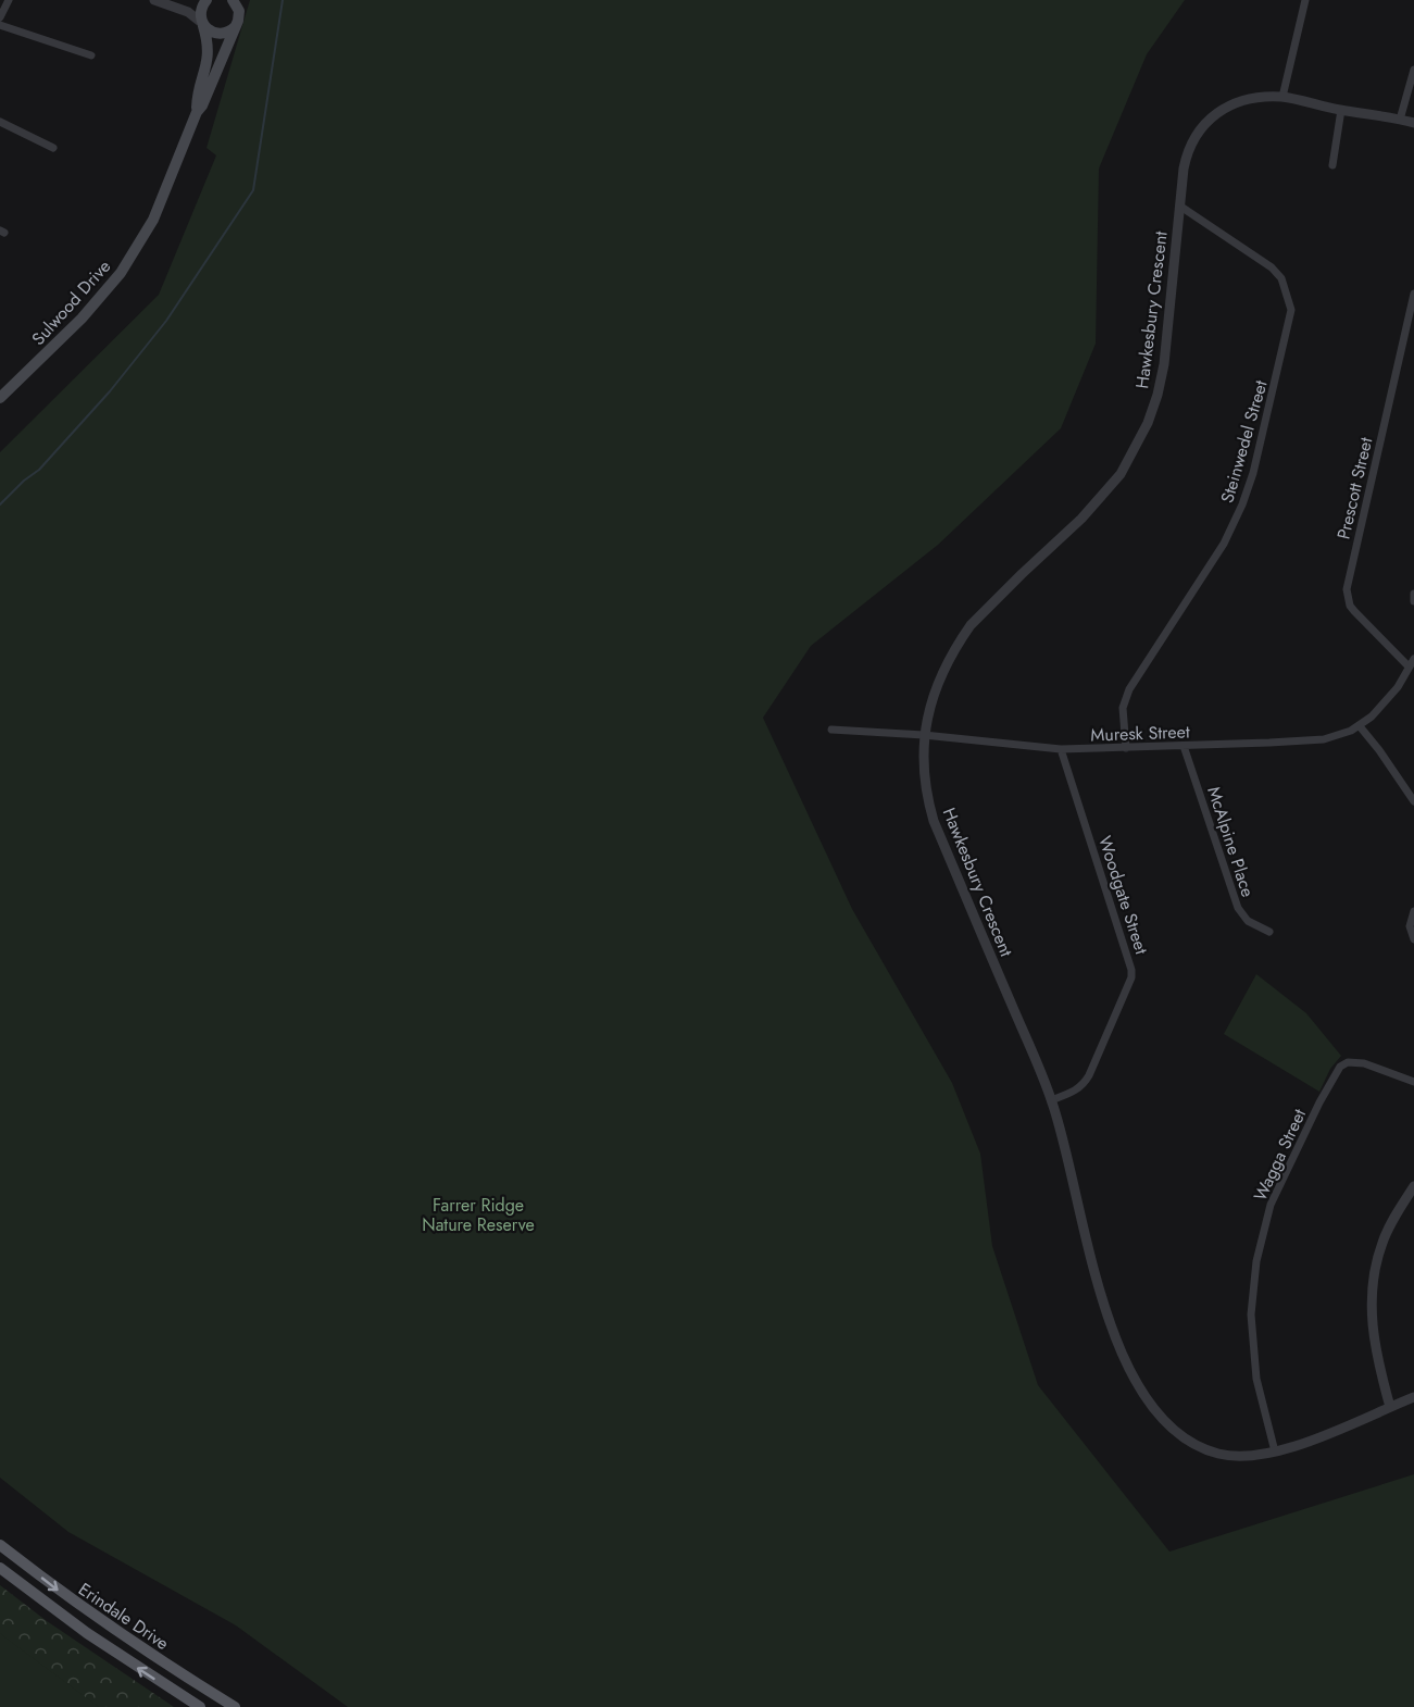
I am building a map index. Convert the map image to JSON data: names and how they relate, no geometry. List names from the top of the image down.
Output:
{
  "streets": {
    "main road": ["Sulwood Drive", "Erindale Drive"],
    "street": [
      "Hawkesbury Crescent",
      "Steinwedel Street",
      "Prescott Street",
      "Muresk Street",
      "McAlpine Place",
      "Woodgate Street",
      "Wagga Street"
    ]
  },
  "crossings": [
    ["Hawkesbury Crescent", "Steinwedel Street"],
    ["Hawkesbury Crescent", "Muresk Street"],
    ["Hawkesbury Crescent", "Woodgate Street"],
    ["Hawkesbury Crescent", "Wagga Street"],
    ["Steinwedel Street", "Muresk Street"],
    ["Prescott Street", "Muresk Street"],
    ["Muresk Street", "McAlpine Place"],
    ["Muresk Street", "Woodgate Street"]
  ],
  "parks": ["Farrer Ridge Nature Reserve"]
}
